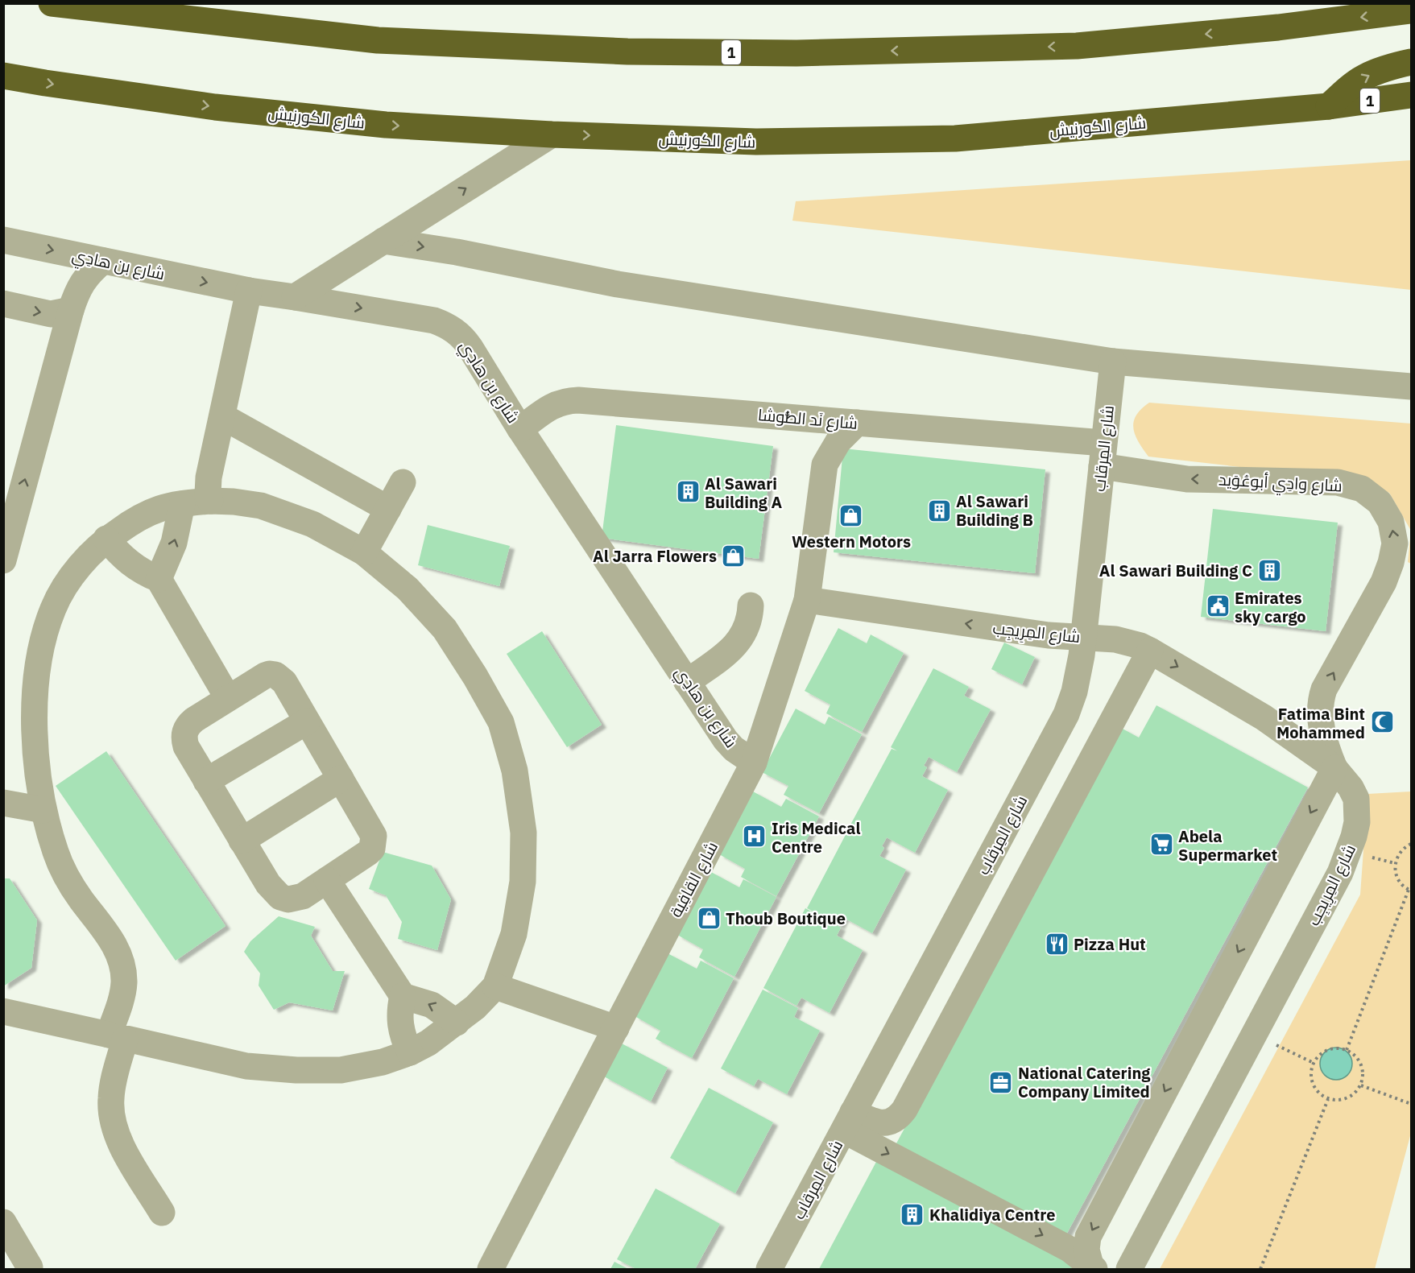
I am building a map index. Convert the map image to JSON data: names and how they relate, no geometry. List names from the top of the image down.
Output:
{
  "streets": {
    "highway": ["1", "شارع الكورنيش"],
    "street": [
      "شارع بن هادِي",
      "شارع نَد الطُّوشا",
      "شارع المِرقاب",
      "شارع وادِي أبوعُوَيد",
      "شارع المِرِيجِب",
      "شارع القافِية"
    ]
  },
  "crossings": [
    ["شارع بن هادِي", "شارع نَد الطُّوشا"],
    ["شارع بن هادِي", "شارع القافِية"],
    ["شارع نَد الطُّوشا", "شارع المِرقاب"],
    ["شارع نَد الطُّوشا", "شارع وادِي أبوعُوَيد"],
    ["شارع نَد الطُّوشا", "شارع القافِية"],
    ["شارع المِرقاب", "شارع وادِي أبوعُوَيد"],
    ["شارع المِرقاب", "شارع المِرِيجِب"],
    ["شارع وادِي أبوعُوَيد", "شارع المِرِيجِب"],
    ["شارع المِرِيجِب", "شارع القافِية"]
  ],
  "places": {
    "building": [
      "Al Sawari Building A",
      "Al Sawari Building B",
      "Al Sawari Building C",
      "Khalidiya Centre"
    ],
    "shop": ["Western Motors", "Al Jarra Flowers", "Thoub Boutique"],
    "public building": ["Emirates sky cargo"],
    "mosque": ["Fatima Bint Mohammed"],
    "hospital": ["Iris Medical Centre"],
    "supermarket": ["Abela Supermarket"],
    "restaurant": ["Pizza Hut"],
    "office": ["National Catering Company Limited"]
  }
}
